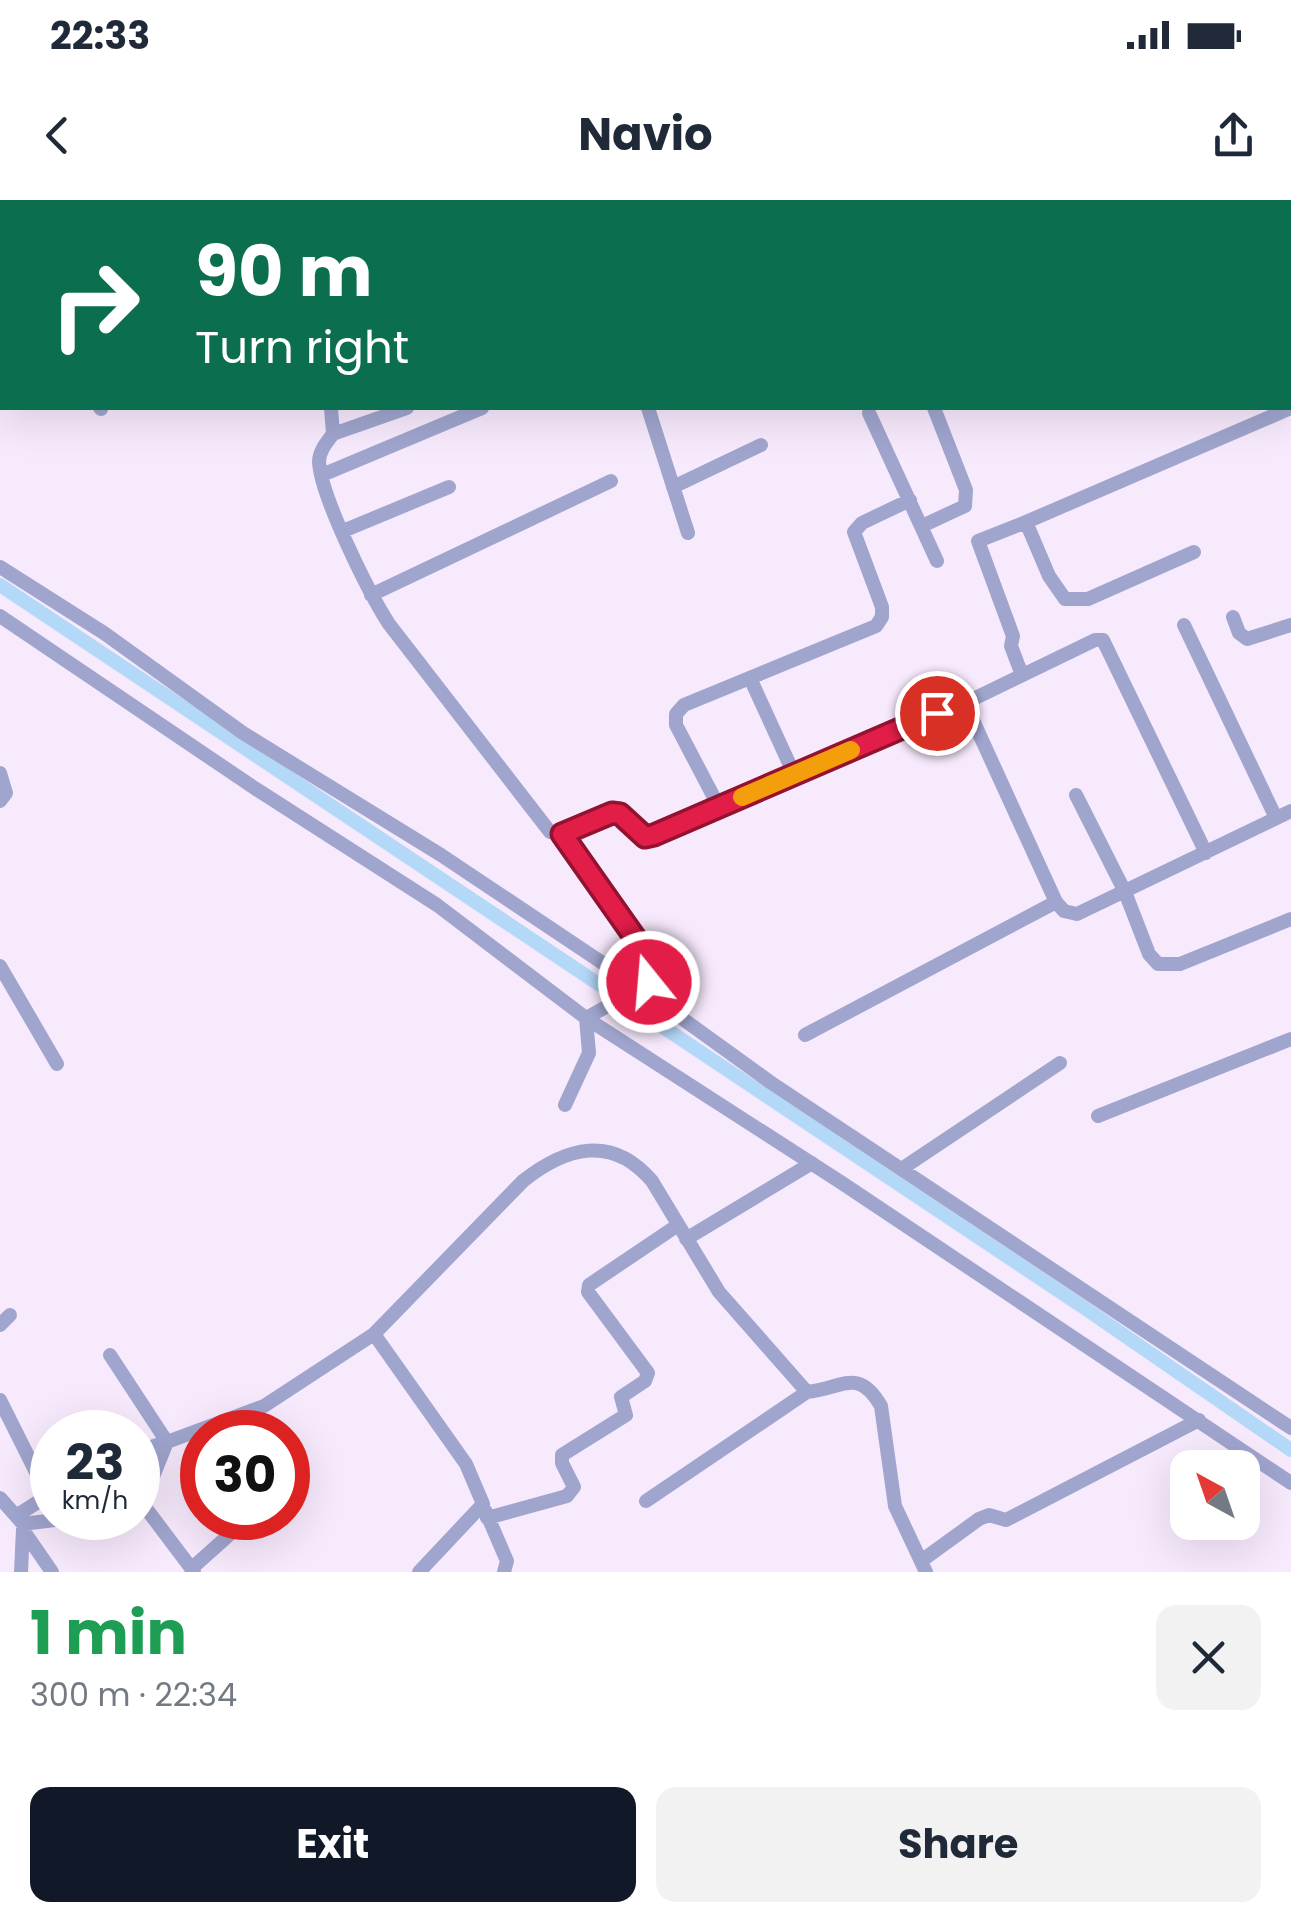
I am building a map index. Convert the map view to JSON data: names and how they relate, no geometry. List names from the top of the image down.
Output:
{
  "north": "top left",
  "page": {
    "status": "22:33",
    "header": "Navio",
    "turn": ["90 m", "Turn right"],
    "speed": "23 km/h",
    "limit": "30",
    "heading": ["1 min", "300 m · 22:34"],
    "buttons": ["Exit", "Share"]
  }
}
